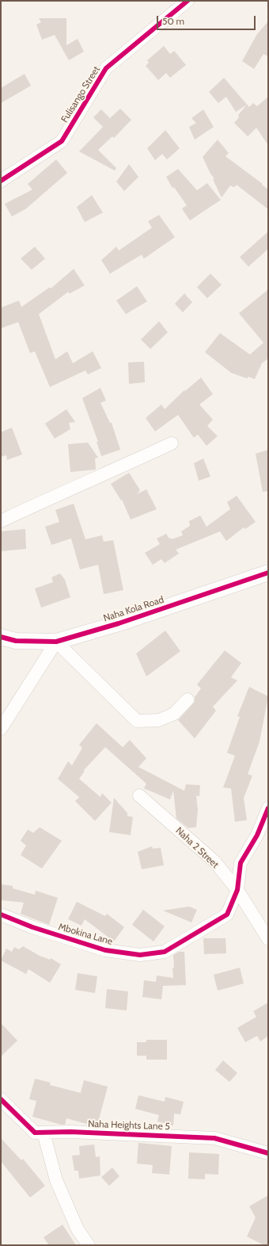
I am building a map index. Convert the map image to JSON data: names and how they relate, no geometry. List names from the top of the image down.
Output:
{
  "streets": {
    "street": [
      "Fulisango Street",
      "Naha Kola Road",
      "Naha 2 Street",
      "Mbokina Lane",
      "Naha Heights Lane 5"
    ]
  },
  "crossings": [
    ["Naha 2 Street", "Mbokina Lane"]
  ],
  "scale_bar": "50 m"
}
